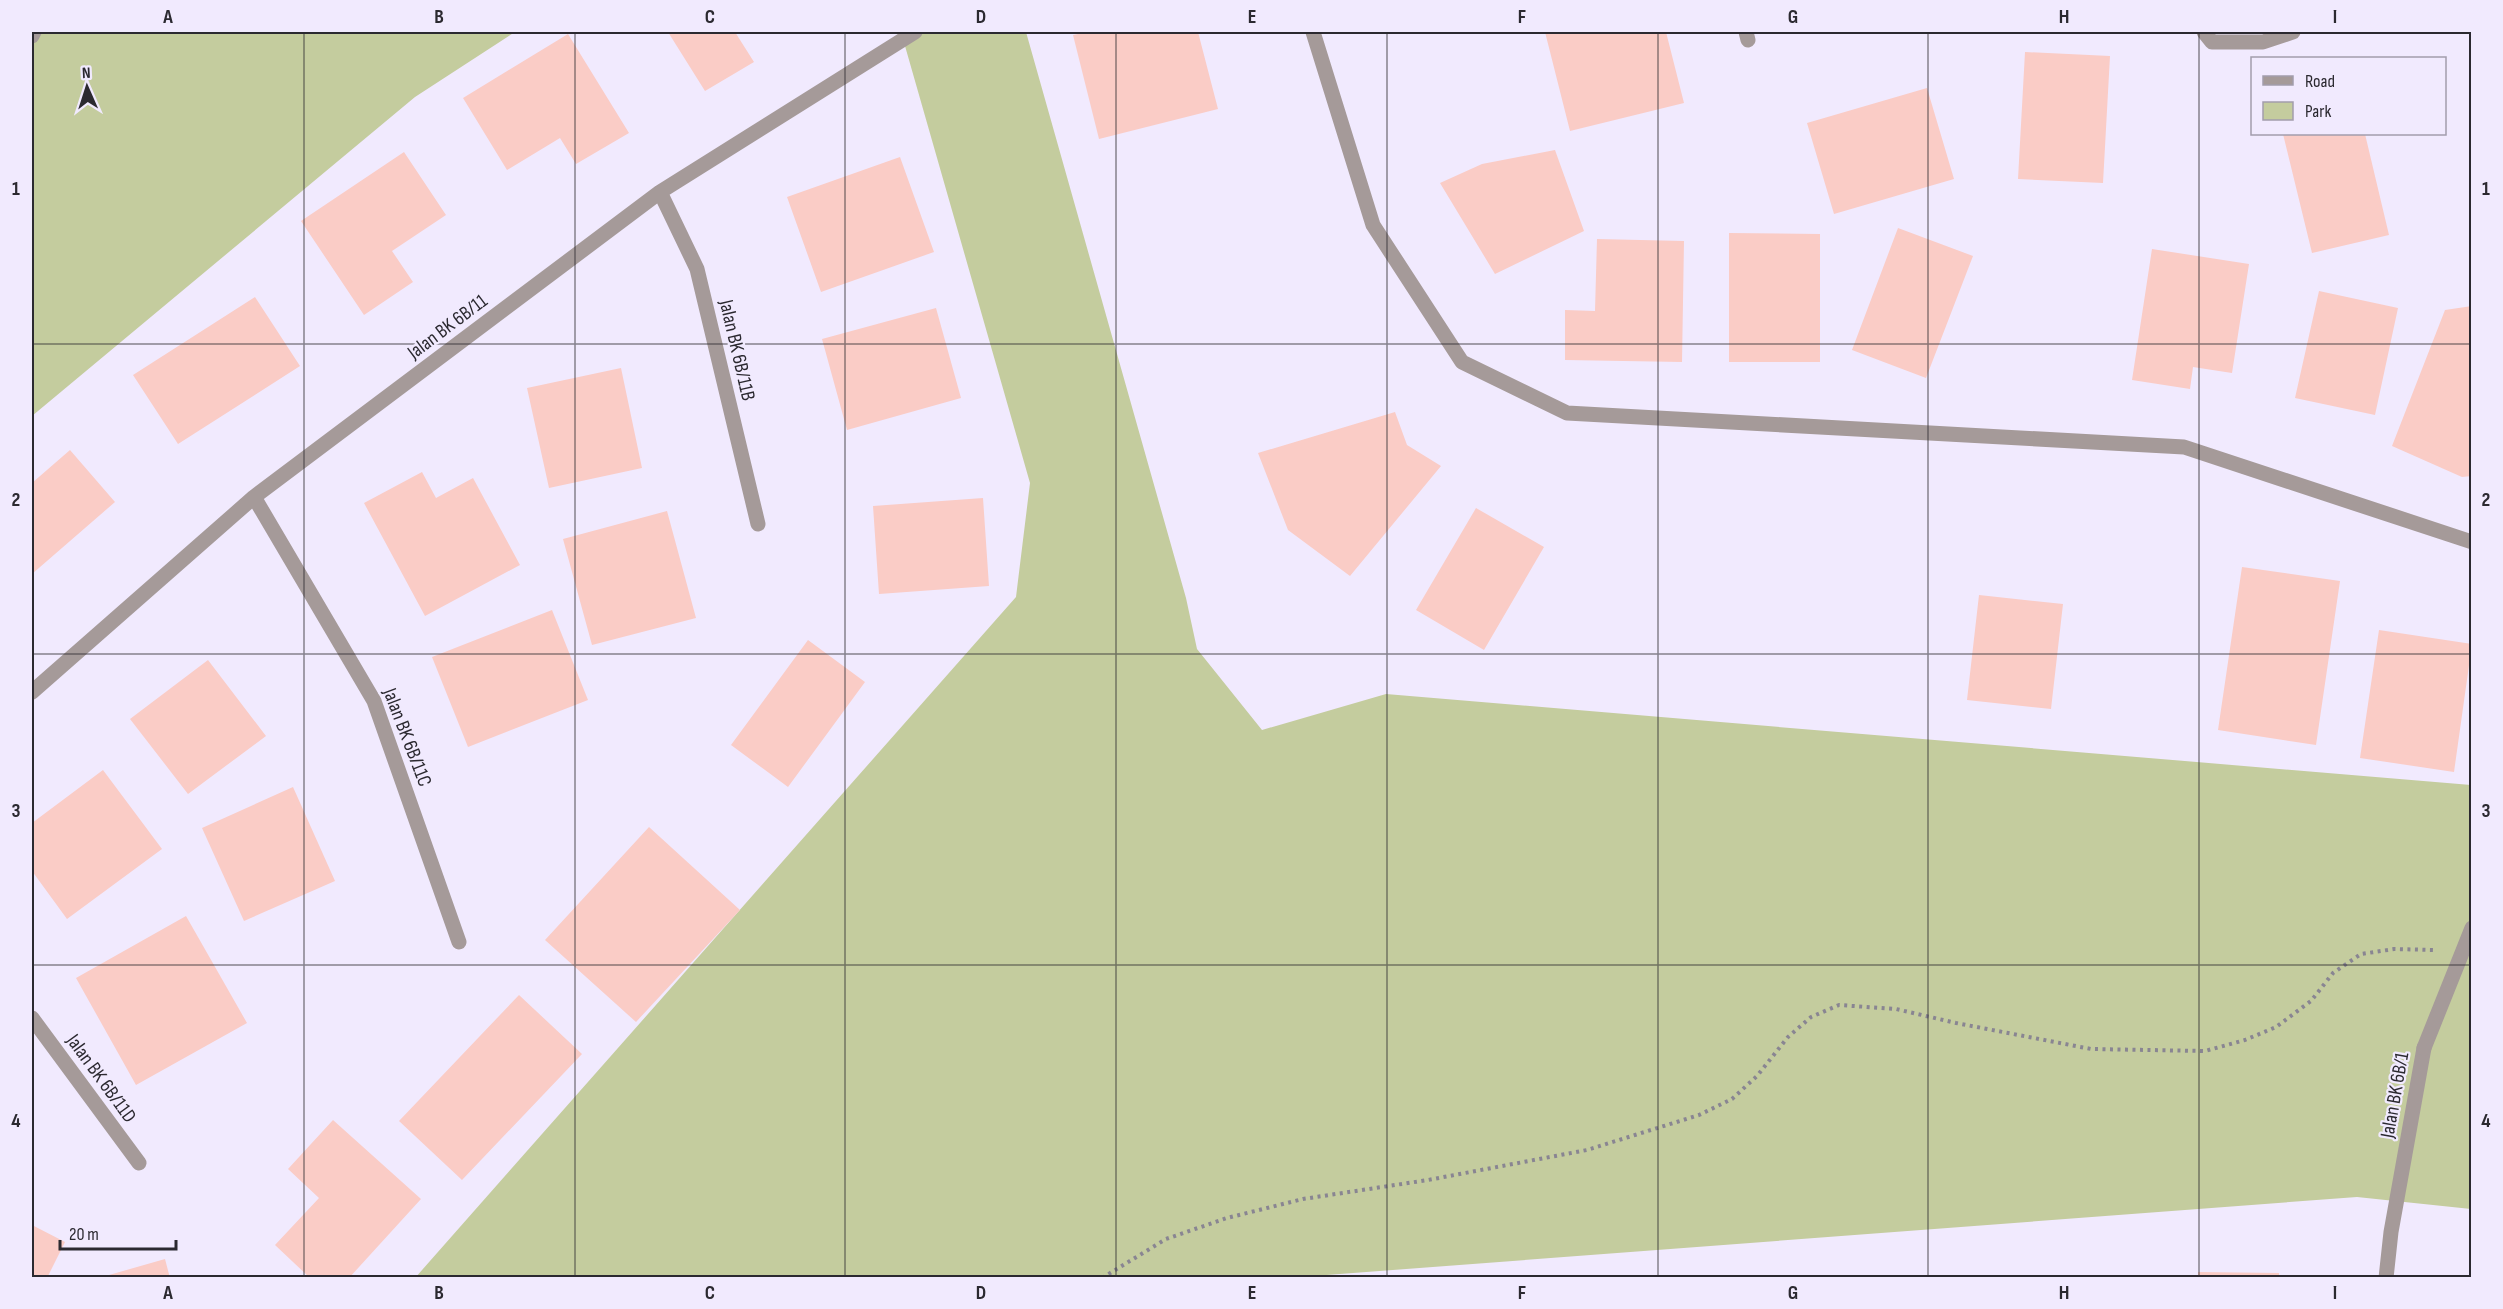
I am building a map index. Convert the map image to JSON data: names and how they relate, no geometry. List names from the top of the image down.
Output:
{
  "streets": {
    "street": [
      "Jalan BK 6B/11",
      "Jalan BK 6B/11B",
      "Jalan BK 6B/11C",
      "Jalan BK 6B/11D",
      "Jalan BK 6B/1"
    ]
  },
  "crossings": [
    ["Jalan BK 6B/11", "Jalan BK 6B/11B"],
    ["Jalan BK 6B/11", "Jalan BK 6B/11C"]
  ],
  "legend": ["Road", "Park"],
  "scale_bar": "20 m",
  "north": "top",
  "grid": {
    "columns": [
      "A",
      "B",
      "C",
      "D",
      "E",
      "F",
      "G",
      "H",
      "I"
    ],
    "rows": [
      "1",
      "2",
      "3",
      "4"
    ]
  }
}
